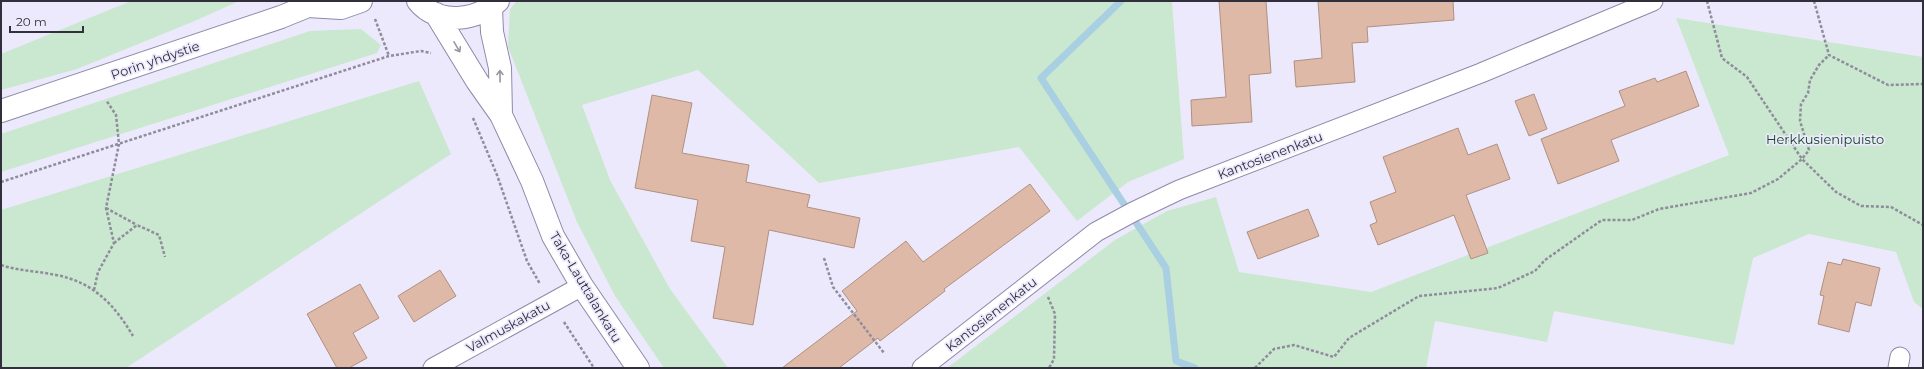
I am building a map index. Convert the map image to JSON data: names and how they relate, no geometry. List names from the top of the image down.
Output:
{
  "streets": {
    "main road": ["Porin yhdystie", "Taka-Lauttalankatu"],
    "street": ["Kantosienenkatu", "Valmuskakatu"]
  },
  "crossings": [
    ["Taka-Lauttalankatu", "Valmuskakatu"]
  ],
  "parks": ["Herkkusienipuisto"],
  "scale_bar": "20 m"
}
